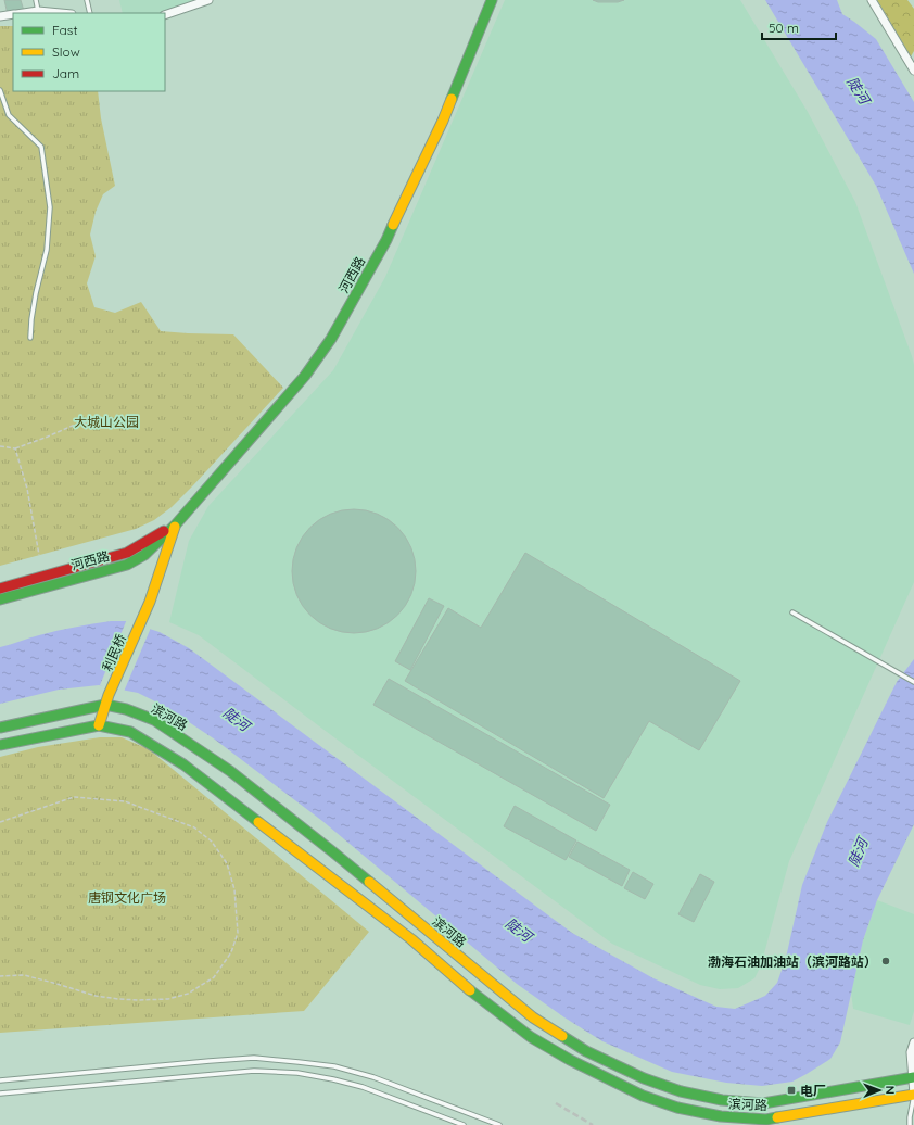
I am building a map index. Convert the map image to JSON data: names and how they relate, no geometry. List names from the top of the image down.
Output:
{
  "streets": {
    "main road": ["河西路", "利民桥", "滨河路"]
  },
  "crossings": [
    ["河西路", "利民桥"],
    ["利民桥", "滨河路"]
  ],
  "water": ["陡河"],
  "parks": ["大城山公园", "唐钢文化广场"],
  "places": {
    "other": ["渤海石油加油站（滨河路站）"],
    "transit": ["电厂"]
  },
  "legend": ["Fast", "Slow", "Jam"],
  "scale_bar": "50 m",
  "north": "right"
}
